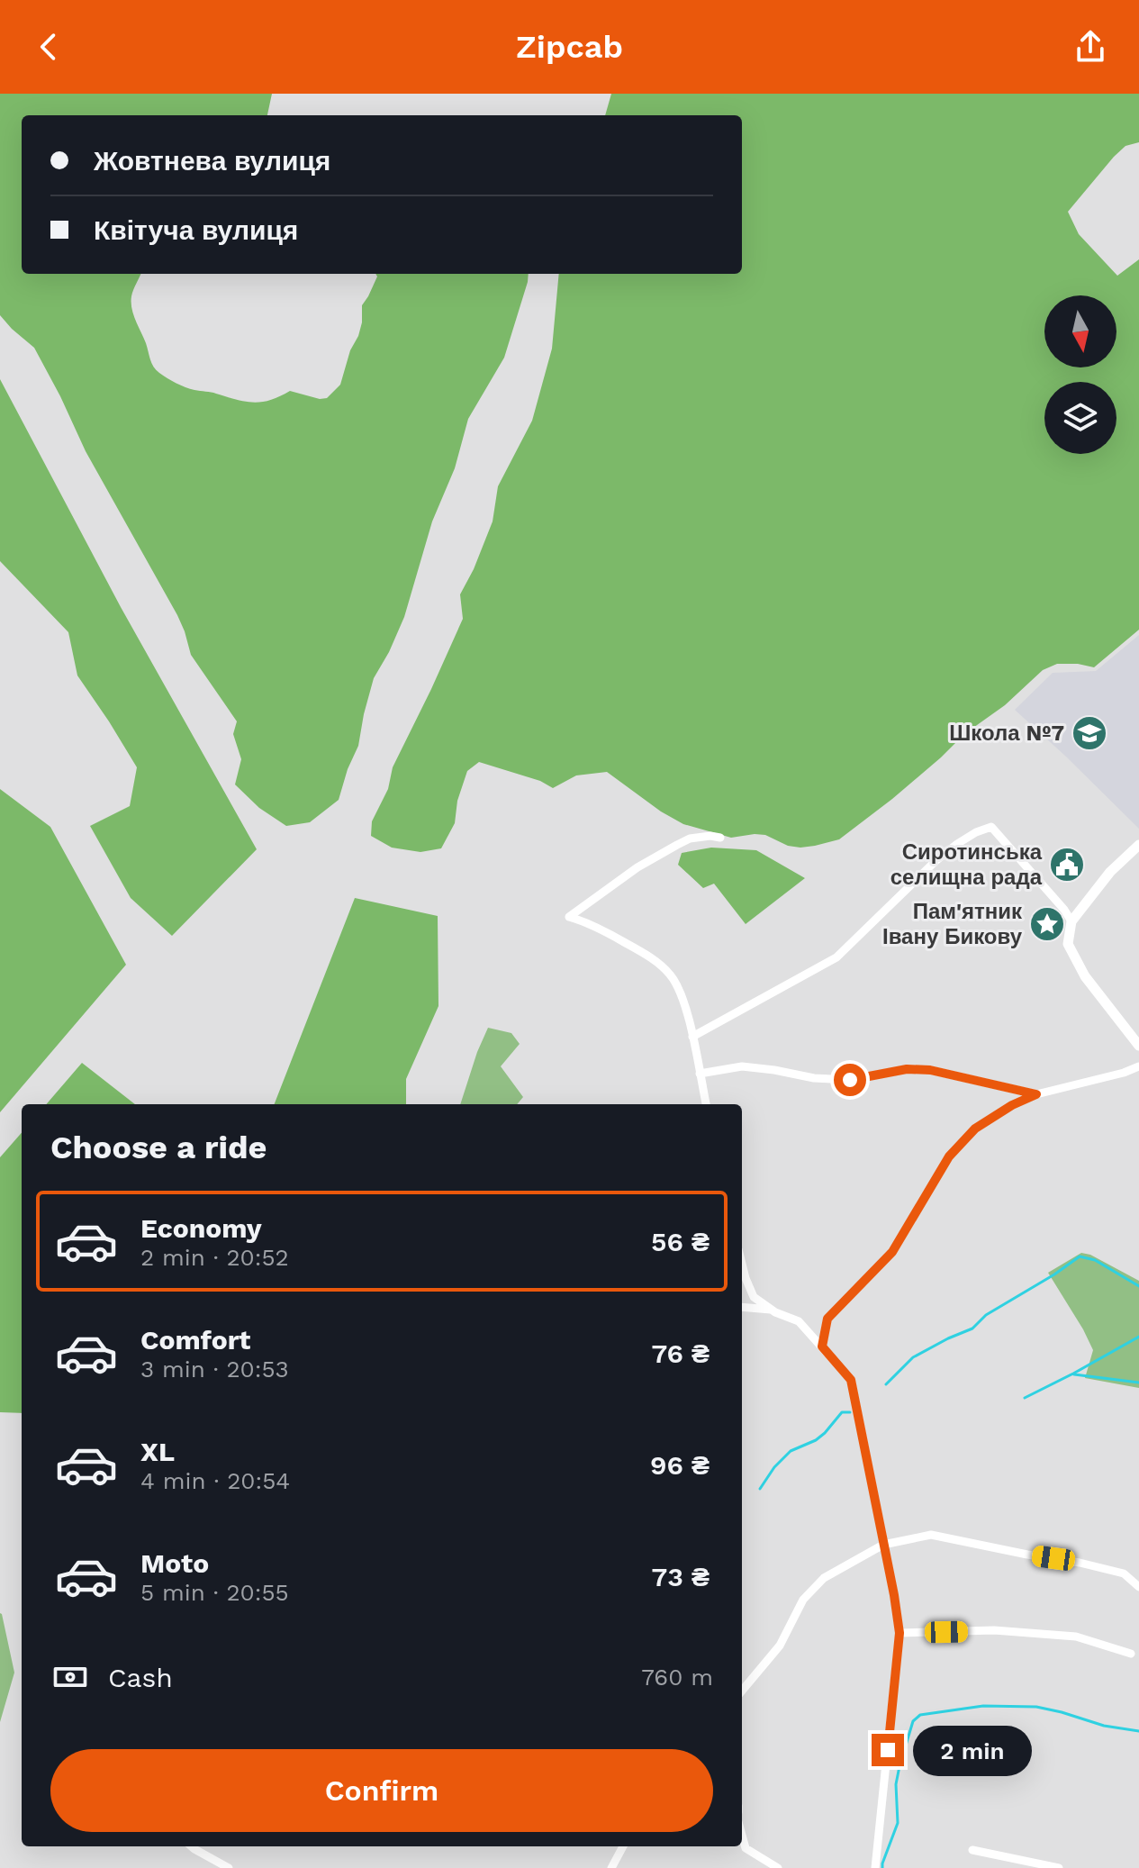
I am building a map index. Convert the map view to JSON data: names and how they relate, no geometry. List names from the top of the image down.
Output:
{
  "places": {
    "school or university": ["Школа №7"],
    "public building": ["Сиротинська селищна рада"],
    "place": ["Пам'ятник Івану Бикову"]
  },
  "north": "bottom",
  "page": {
    "header": "Zipcab",
    "banner": ["Жовтнева вулиця", "Квітуча вулиця"],
    "heading": "Choose a ride",
    "list": [
      {
        "name": "Economy",
        "note": "2 min · 20:52",
        "value": "56 ₴"
      },
      {
        "name": "Comfort",
        "note": "3 min · 20:53",
        "value": "76 ₴"
      },
      {
        "name": "XL",
        "note": "4 min · 20:54",
        "value": "96 ₴"
      },
      {
        "name": "Moto",
        "note": "5 min · 20:55",
        "value": "73 ₴"
      }
    ],
    "pay": ["Cash", "760 m"],
    "bubble": "2 min",
    "buttons": "Confirm"
  }
}
